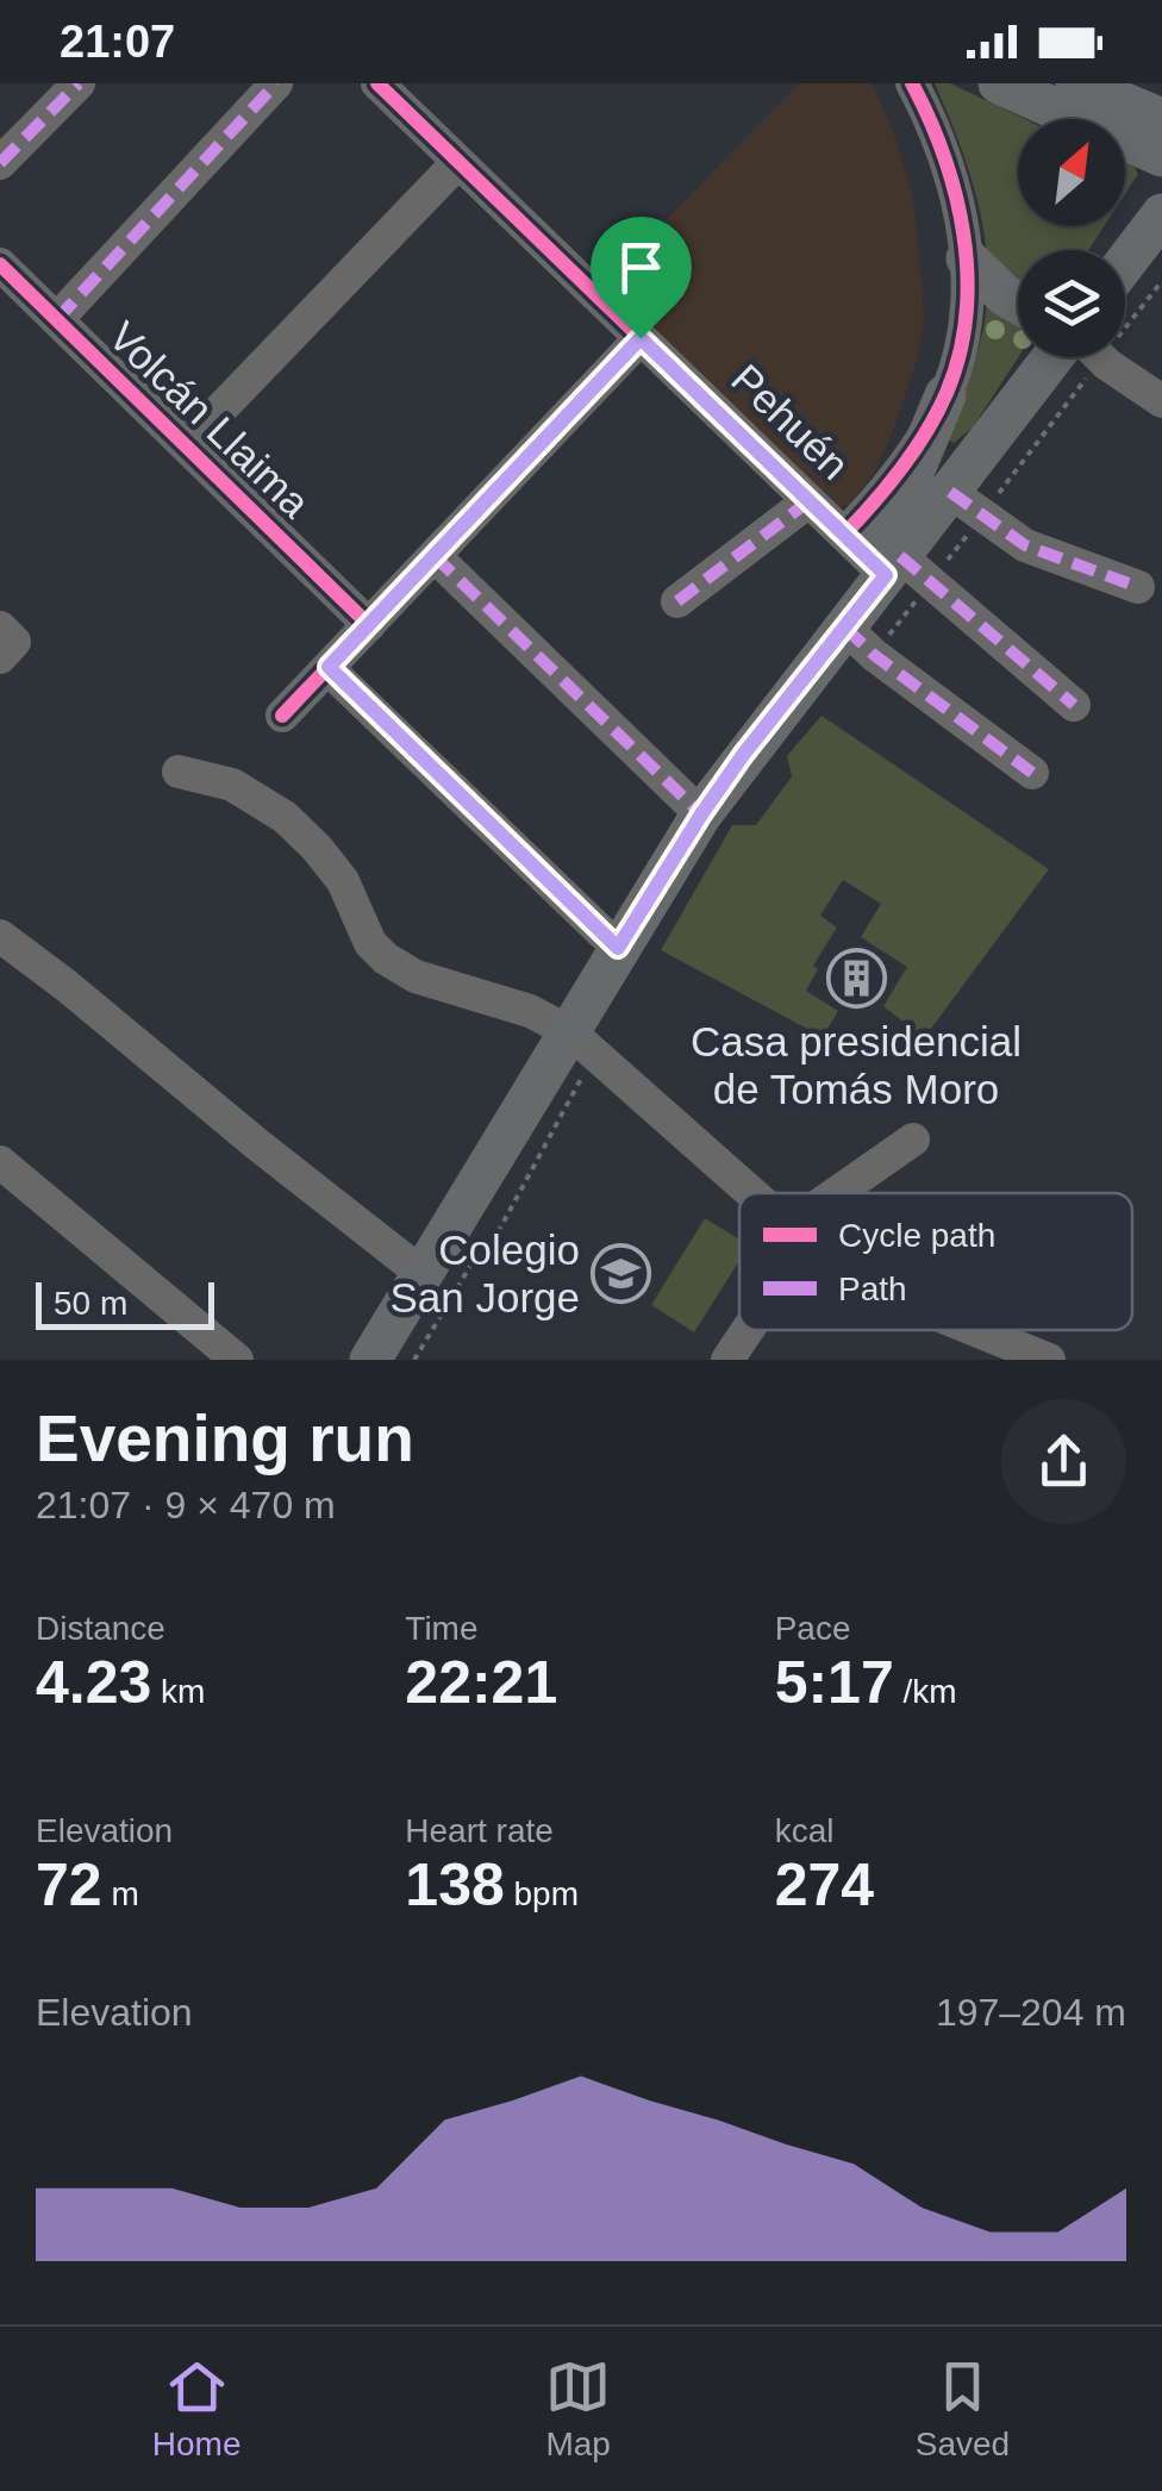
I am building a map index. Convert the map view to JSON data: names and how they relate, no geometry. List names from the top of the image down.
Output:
{
  "streets": {
    "street": ["Volcán Llaima", "Pehuén"]
  },
  "places": {
    "building": ["Casa presidencial de Tomás Moro"],
    "school or university": ["Colegio San Jorge"]
  },
  "legend": ["Cycle path", "Path"],
  "scale_bar": "50 m",
  "north": "top right",
  "page": {
    "status": "21:07",
    "scale": "50 m",
    "heading": ["Evening run", "21:07 · 9 × 470 m"],
    "stats": [
      ["Distance", "4.23 km"],
      ["Time", "22:21"],
      ["Pace", "5:17 /km"],
      ["Elevation", "72 m"],
      ["Heart rate", "138 bpm"],
      ["kcal", "274"]
    ],
    "chart": ["Elevation", "197–204 m"],
    "tabs": ["Home", "Map", "Saved"]
  }
}
